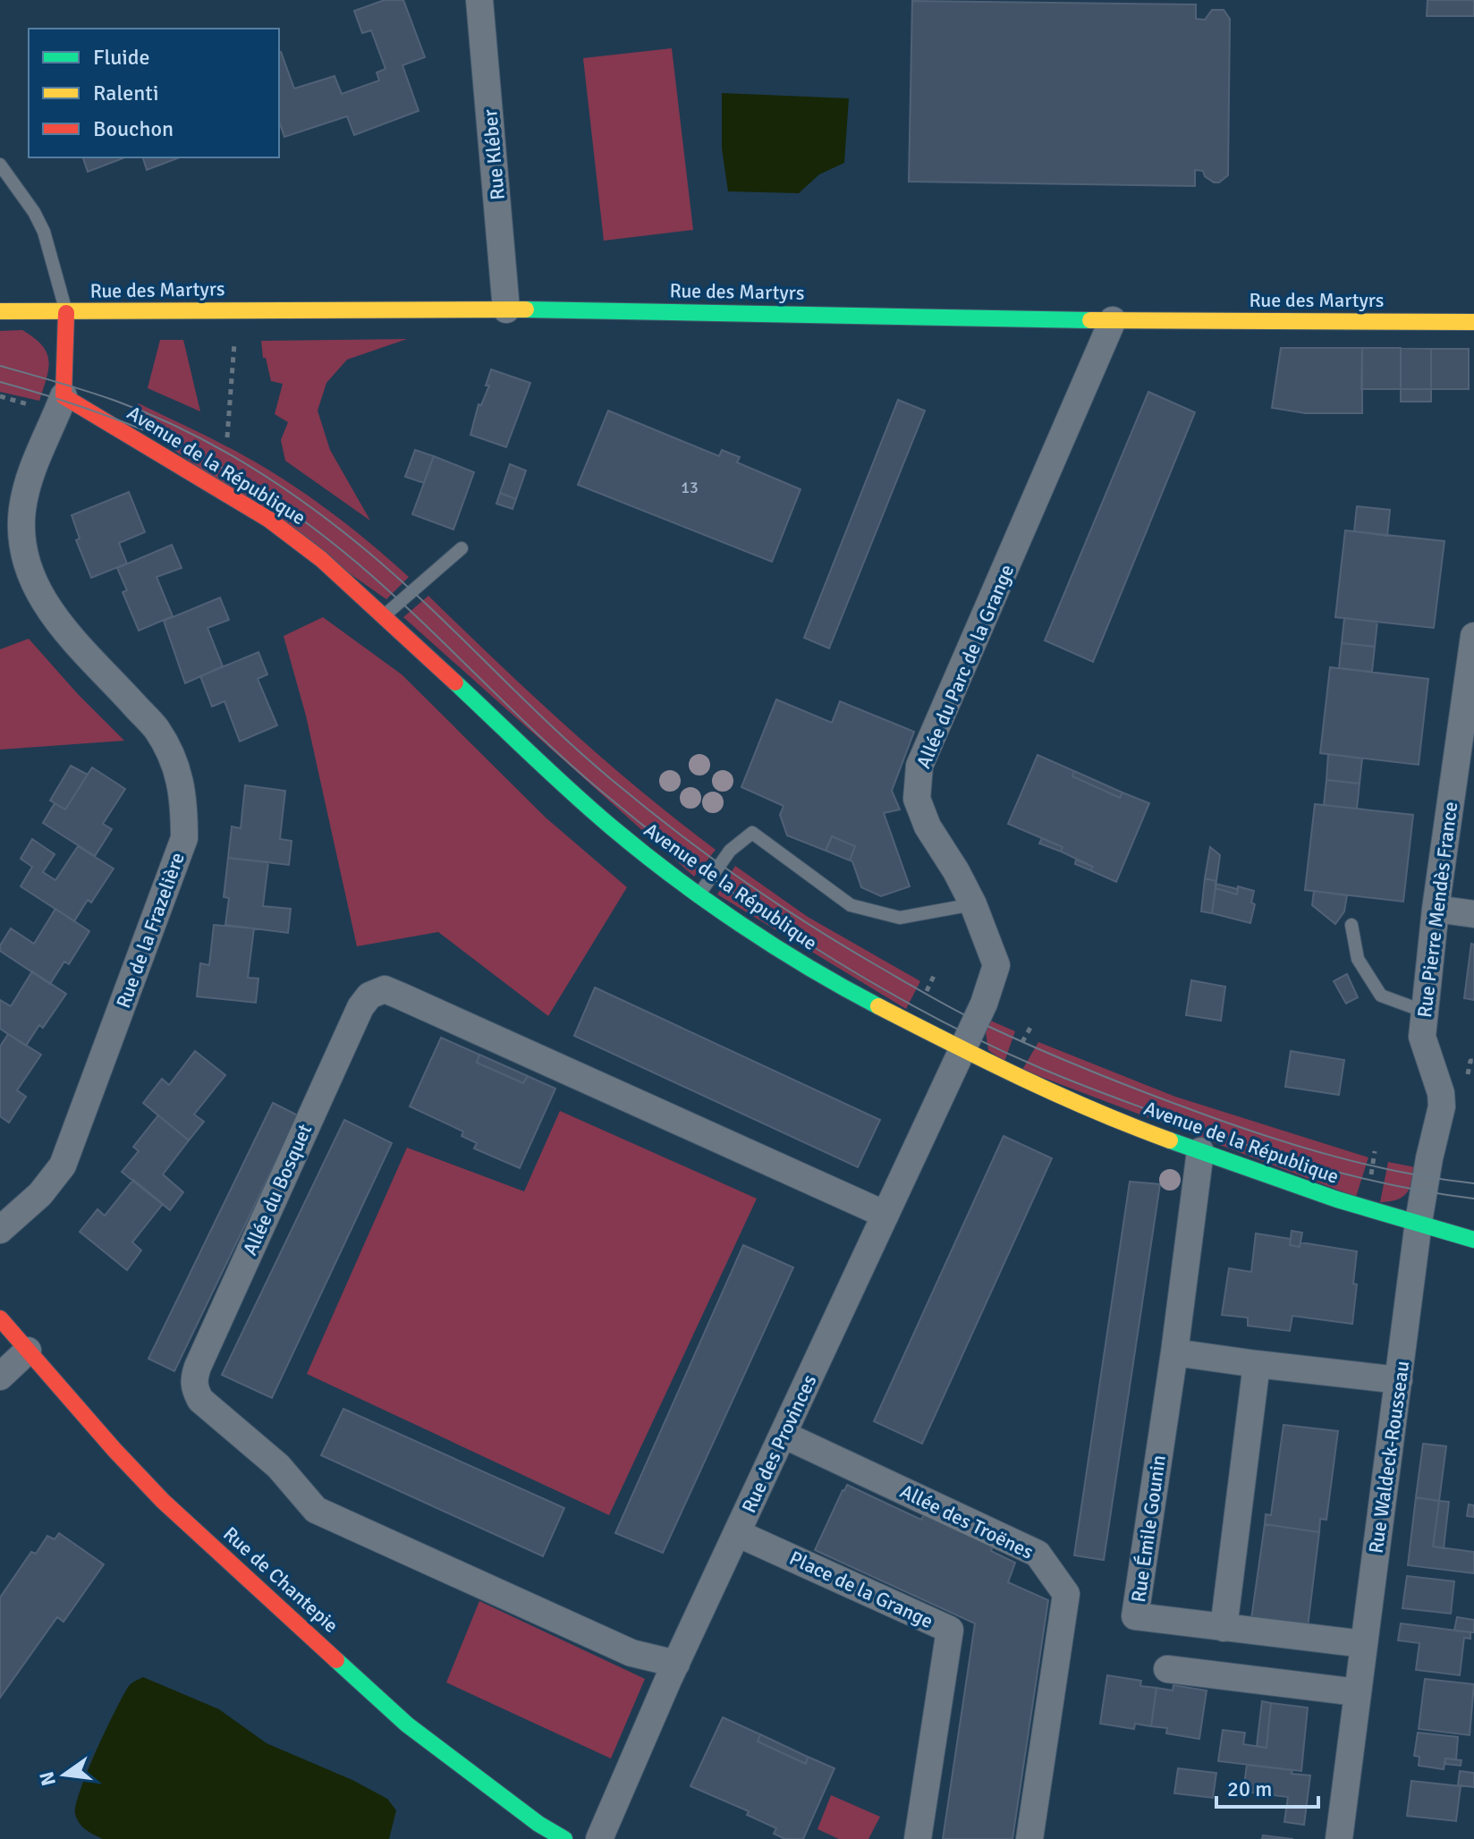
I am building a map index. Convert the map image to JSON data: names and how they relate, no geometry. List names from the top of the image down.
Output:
{
  "streets": {
    "street": [
      "Rue Kléber",
      "Rue des Martyrs",
      "Avenue de la République",
      "Allée du Parc de la Grange",
      "Rue Pierre Mendès France",
      "Rue de la Frazelière",
      "Allée du Bosquet",
      "Rue des Provinces",
      "Rue Waldeck-Rousseau",
      "Allée des Troënes",
      "Rue Émile Gounin",
      "Rue de Chantepie",
      "Place de la Grange"
    ]
  },
  "crossings": [
    ["Rue Kléber", "Rue des Martyrs"],
    ["Rue des Martyrs", "Allée du Parc de la Grange"],
    ["Rue des Martyrs", "Rue de la Frazelière"],
    ["Avenue de la République", "Allée du Parc de la Grange"],
    ["Avenue de la République", "Rue Pierre Mendès France"],
    ["Avenue de la République", "Rue de la Frazelière"],
    ["Avenue de la République", "Rue des Provinces"],
    ["Avenue de la République", "Rue Waldeck-Rousseau"],
    ["Avenue de la République", "Rue Émile Gounin"],
    ["Allée du Parc de la Grange", "Rue des Provinces"],
    ["Rue Pierre Mendès France", "Rue Waldeck-Rousseau"],
    ["Allée du Bosquet", "Rue des Provinces"],
    ["Rue des Provinces", "Allée des Troënes"],
    ["Rue des Provinces", "Place de la Grange"],
    ["Rue Waldeck-Rousseau", "Rue Émile Gounin"]
  ],
  "house_numbers": ["13"],
  "legend": ["Fluide", "Ralenti", "Bouchon"],
  "scale_bar": "20 m",
  "north": "left"
}
